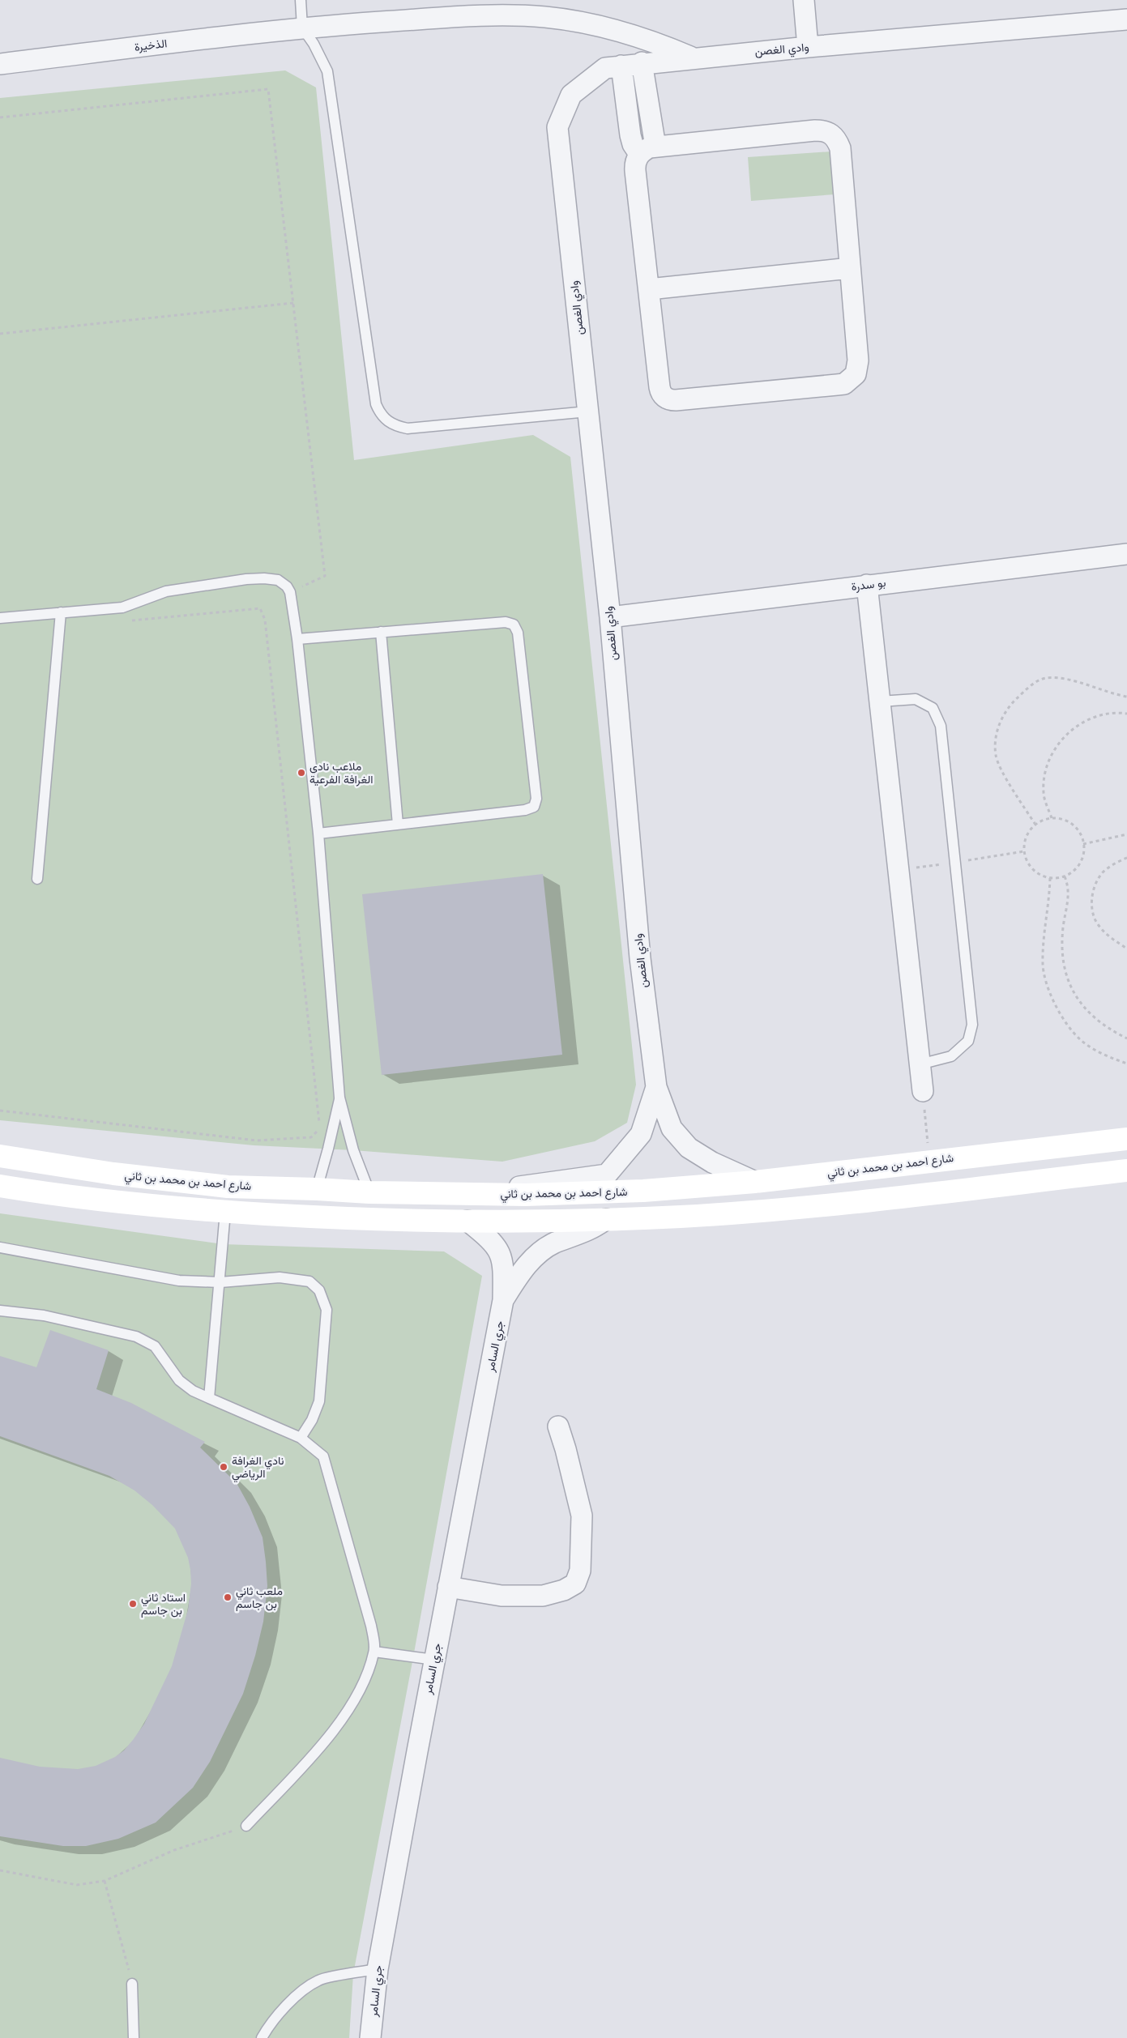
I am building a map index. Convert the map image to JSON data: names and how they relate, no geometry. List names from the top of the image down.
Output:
{
  "streets": {
    "street": [
      "الذخيرة",
      "وادي الغصن",
      "بو سدرة",
      "شارع احمد بن محمد بن ثاني",
      "جري السامر"
    ]
  },
  "crossings": [
    ["الذخيرة", "وادي الغصن"],
    ["وادي الغصن", "بو سدرة"],
    ["وادي الغصن", "شارع احمد بن محمد بن ثاني"]
  ],
  "places": [
    "ملاعب نادي الغرافة الفرعية",
    "نادي الغرافة الرياضي",
    "ملعب ثاني بن جاسم",
    "استاد ثاني بن جاسم"
  ]
}
